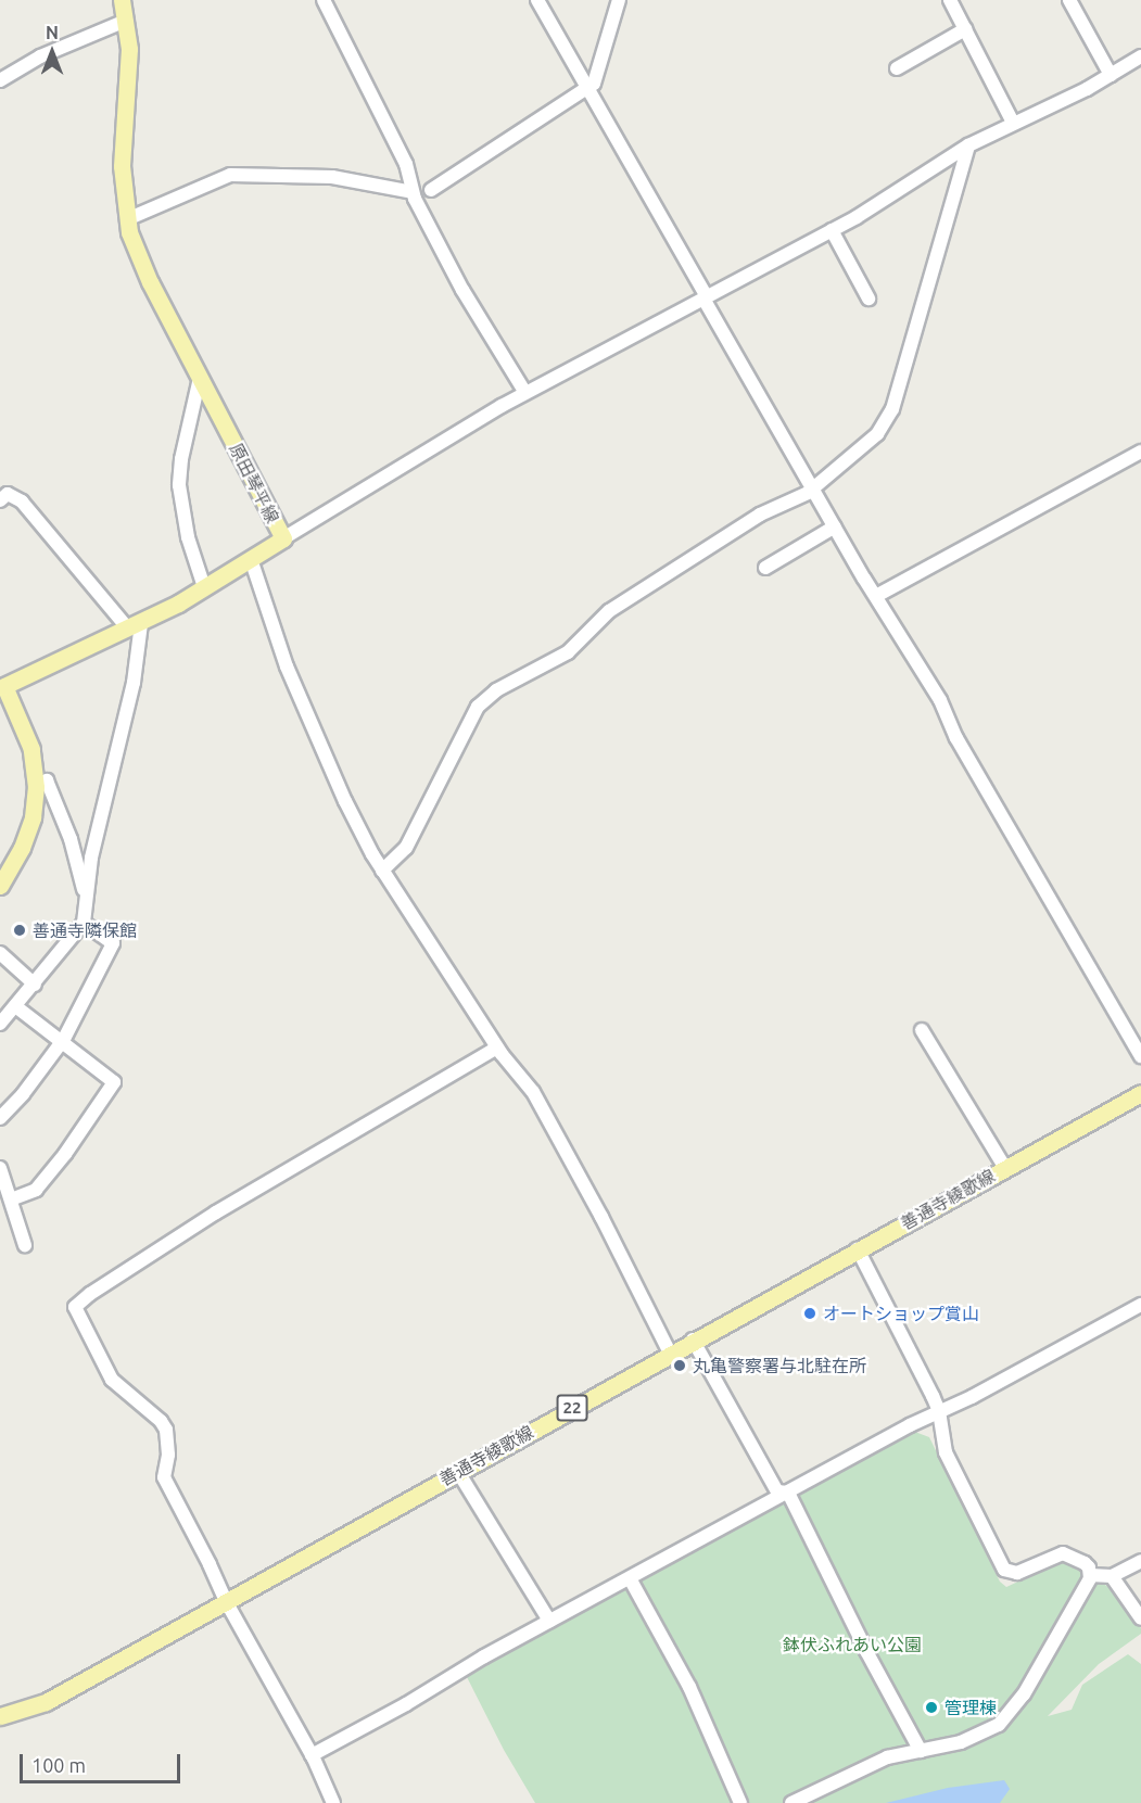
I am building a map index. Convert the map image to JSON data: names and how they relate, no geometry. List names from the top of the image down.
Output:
{
  "streets": {
    "main road": ["原田琴平線", "善通寺綾歌線", "22"]
  },
  "parks": ["鉢伏ふれあい公園"],
  "places": [
    "善通寺隣保館",
    "オートショップ賞山",
    "丸亀警察署与北駐在所",
    "管理棟"
  ],
  "scale_bar": "100 m",
  "north": "top"
}
